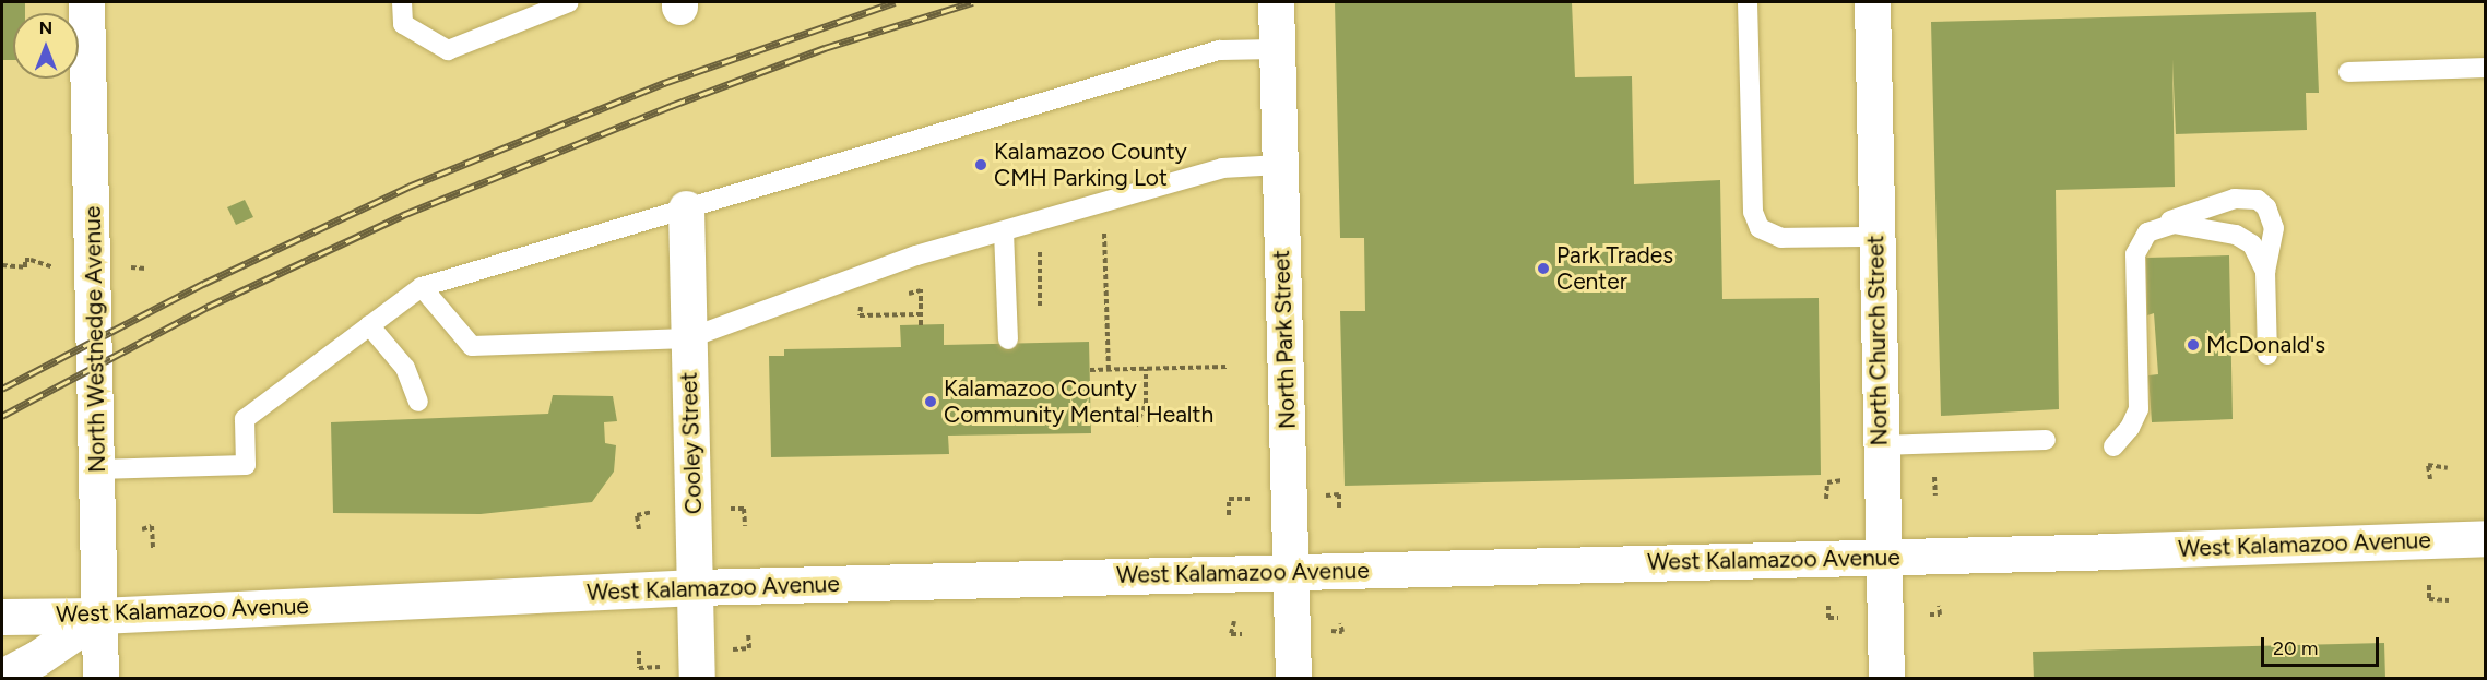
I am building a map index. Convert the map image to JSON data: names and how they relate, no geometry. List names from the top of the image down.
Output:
{
  "streets": {
    "main road": [
      "North Westnedge Avenue",
      "North Park Street",
      "North Church Street",
      "Cooley Street",
      "West Kalamazoo Avenue"
    ]
  },
  "crossings": [
    ["North Westnedge Avenue", "West Kalamazoo Avenue"],
    ["North Park Street", "West Kalamazoo Avenue"],
    ["North Church Street", "West Kalamazoo Avenue"],
    ["Cooley Street", "West Kalamazoo Avenue"]
  ],
  "places": [
    "Kalamazoo County CMH Parking Lot",
    "Park Trades Center",
    "McDonald's",
    "Kalamazoo County Community Mental Health"
  ],
  "scale_bar": "20 m",
  "north": "top"
}
